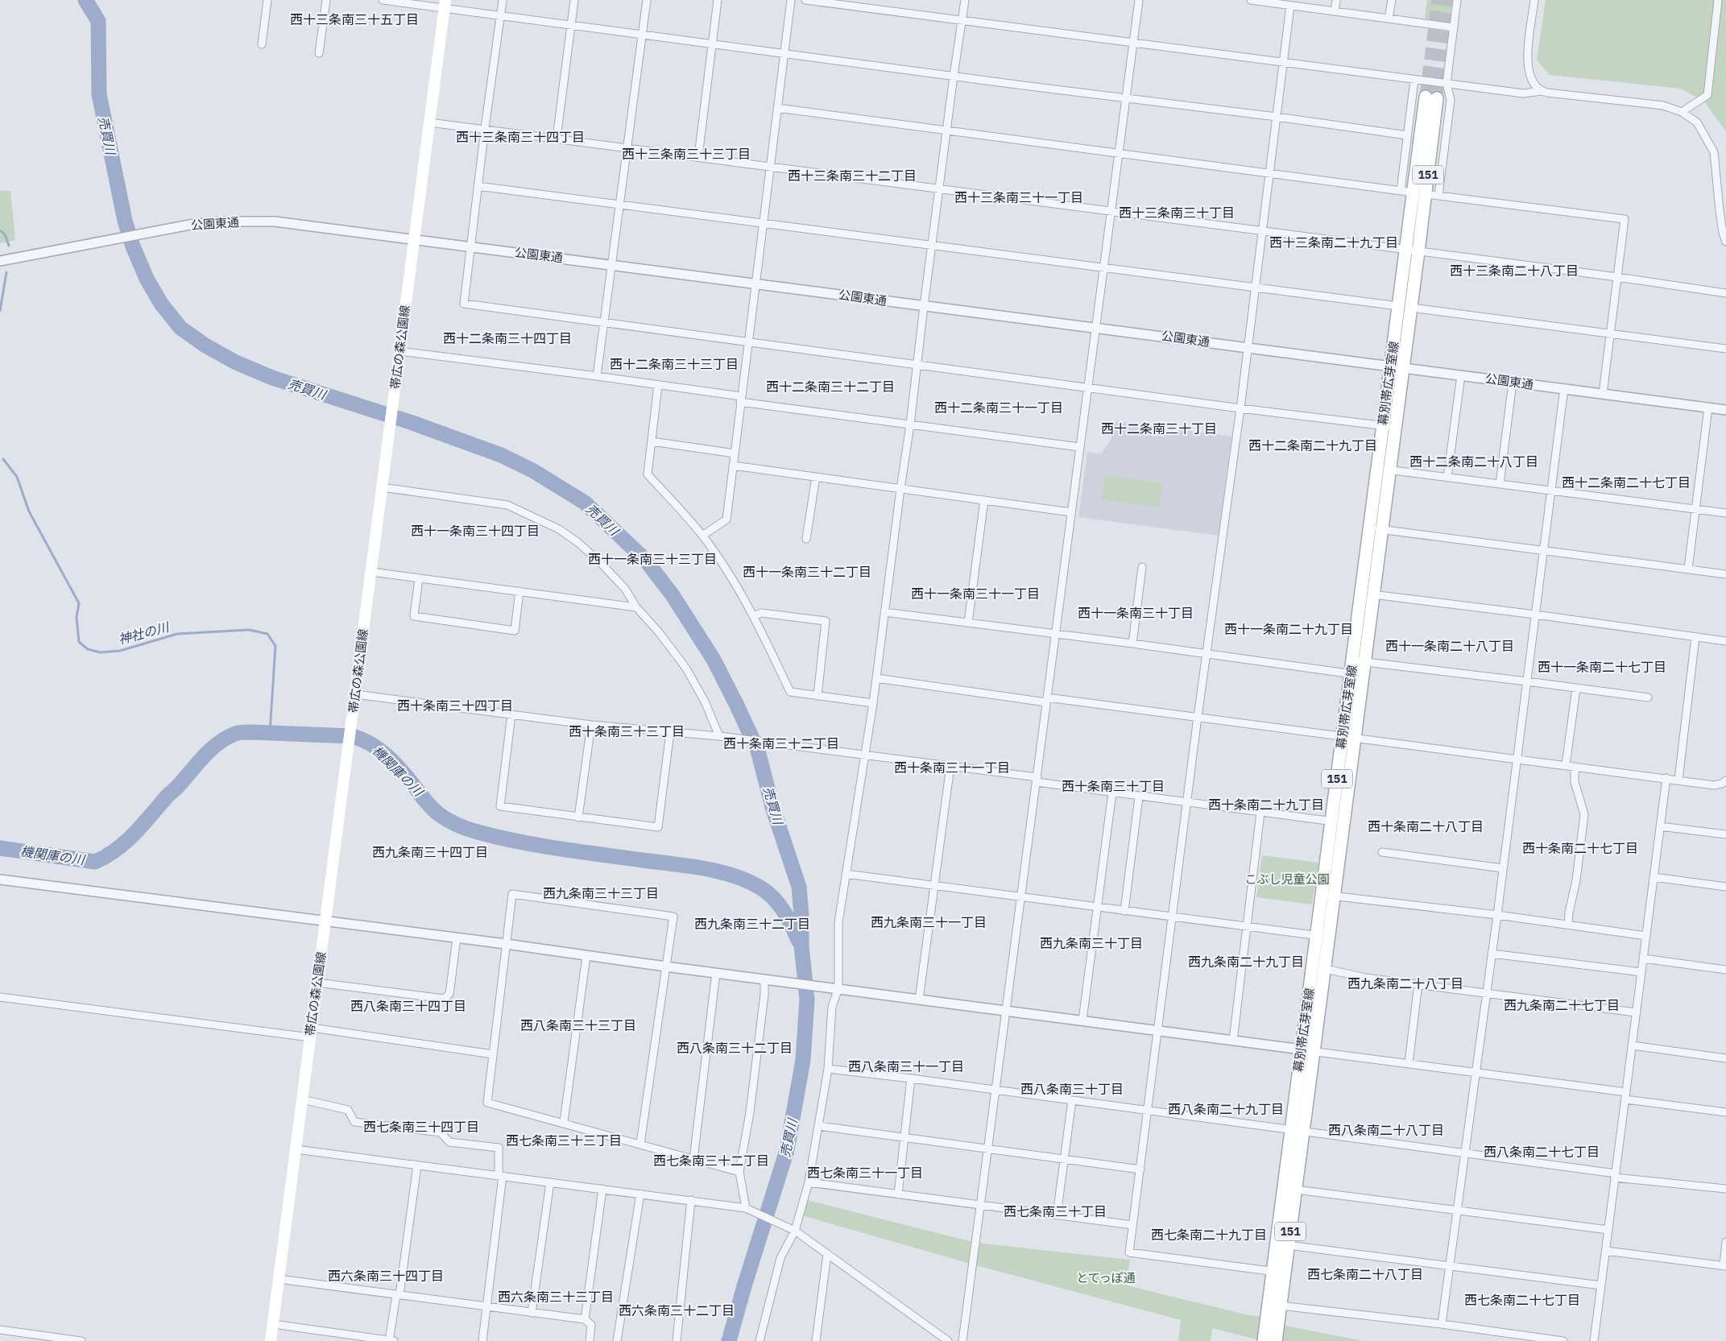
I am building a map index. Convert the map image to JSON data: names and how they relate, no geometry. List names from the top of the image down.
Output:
{
  "streets": {
    "main road": ["151", "帯広の森公園線", "幕別帯広芽室線"],
    "street": ["公園東通"]
  },
  "crossings": [
    ["公園東通", "帯広の森公園線"],
    ["公園東通", "幕別帯広芽室線"]
  ],
  "districts": [
    "西十三条南三十五丁目",
    "西十三条南三十四丁目",
    "西十三条南三十三丁目",
    "西十三条南三十二丁目",
    "西十三条南三十一丁目",
    "西十三条南三十丁目",
    "西十三条南二十九丁目",
    "西十三条南二十八丁目",
    "西十二条南三十四丁目",
    "西十二条南三十三丁目",
    "西十二条南三十二丁目",
    "西十二条南三十一丁目",
    "西十二条南三十丁目",
    "西十二条南二十九丁目",
    "西十二条南二十八丁目",
    "西十二条南二十七丁目",
    "西十一条南三十四丁目",
    "西十一条南三十三丁目",
    "西十一条南三十二丁目",
    "西十一条南三十一丁目",
    "西十一条南三十丁目",
    "西十一条南二十九丁目",
    "西十一条南二十八丁目",
    "西十一条南二十七丁目",
    "西十条南三十四丁目",
    "西十条南三十三丁目",
    "西十条南三十二丁目",
    "西十条南三十一丁目",
    "西十条南三十丁目",
    "西十条南二十九丁目",
    "西十条南二十八丁目",
    "西十条南二十七丁目",
    "西九条南三十四丁目",
    "西九条南三十三丁目",
    "西九条南三十一丁目",
    "西九条南三十二丁目",
    "西九条南三十丁目",
    "西九条南二十九丁目",
    "西九条南二十八丁目",
    "西九条南二十七丁目",
    "西八条南三十四丁目",
    "西八条南三十三丁目",
    "西八条南三十二丁目",
    "西八条南三十一丁目",
    "西八条南三十丁目",
    "西八条南二十九丁目",
    "西七条南三十四丁目",
    "西八条南二十八丁目",
    "西七条南三十三丁目",
    "西八条南二十七丁目",
    "西七条南三十二丁目",
    "西七条南三十一丁目",
    "西七条南三十丁目",
    "西七条南二十九丁目",
    "西七条南二十八丁目",
    "西六条南三十四丁目",
    "西六条南三十三丁目",
    "西七条南二十七丁目",
    "西六条南三十二丁目"
  ],
  "water": ["売買川", "神社の川", "機関庫の川"],
  "parks": ["こぶし児童公園", "とてっぽ通"]
}
